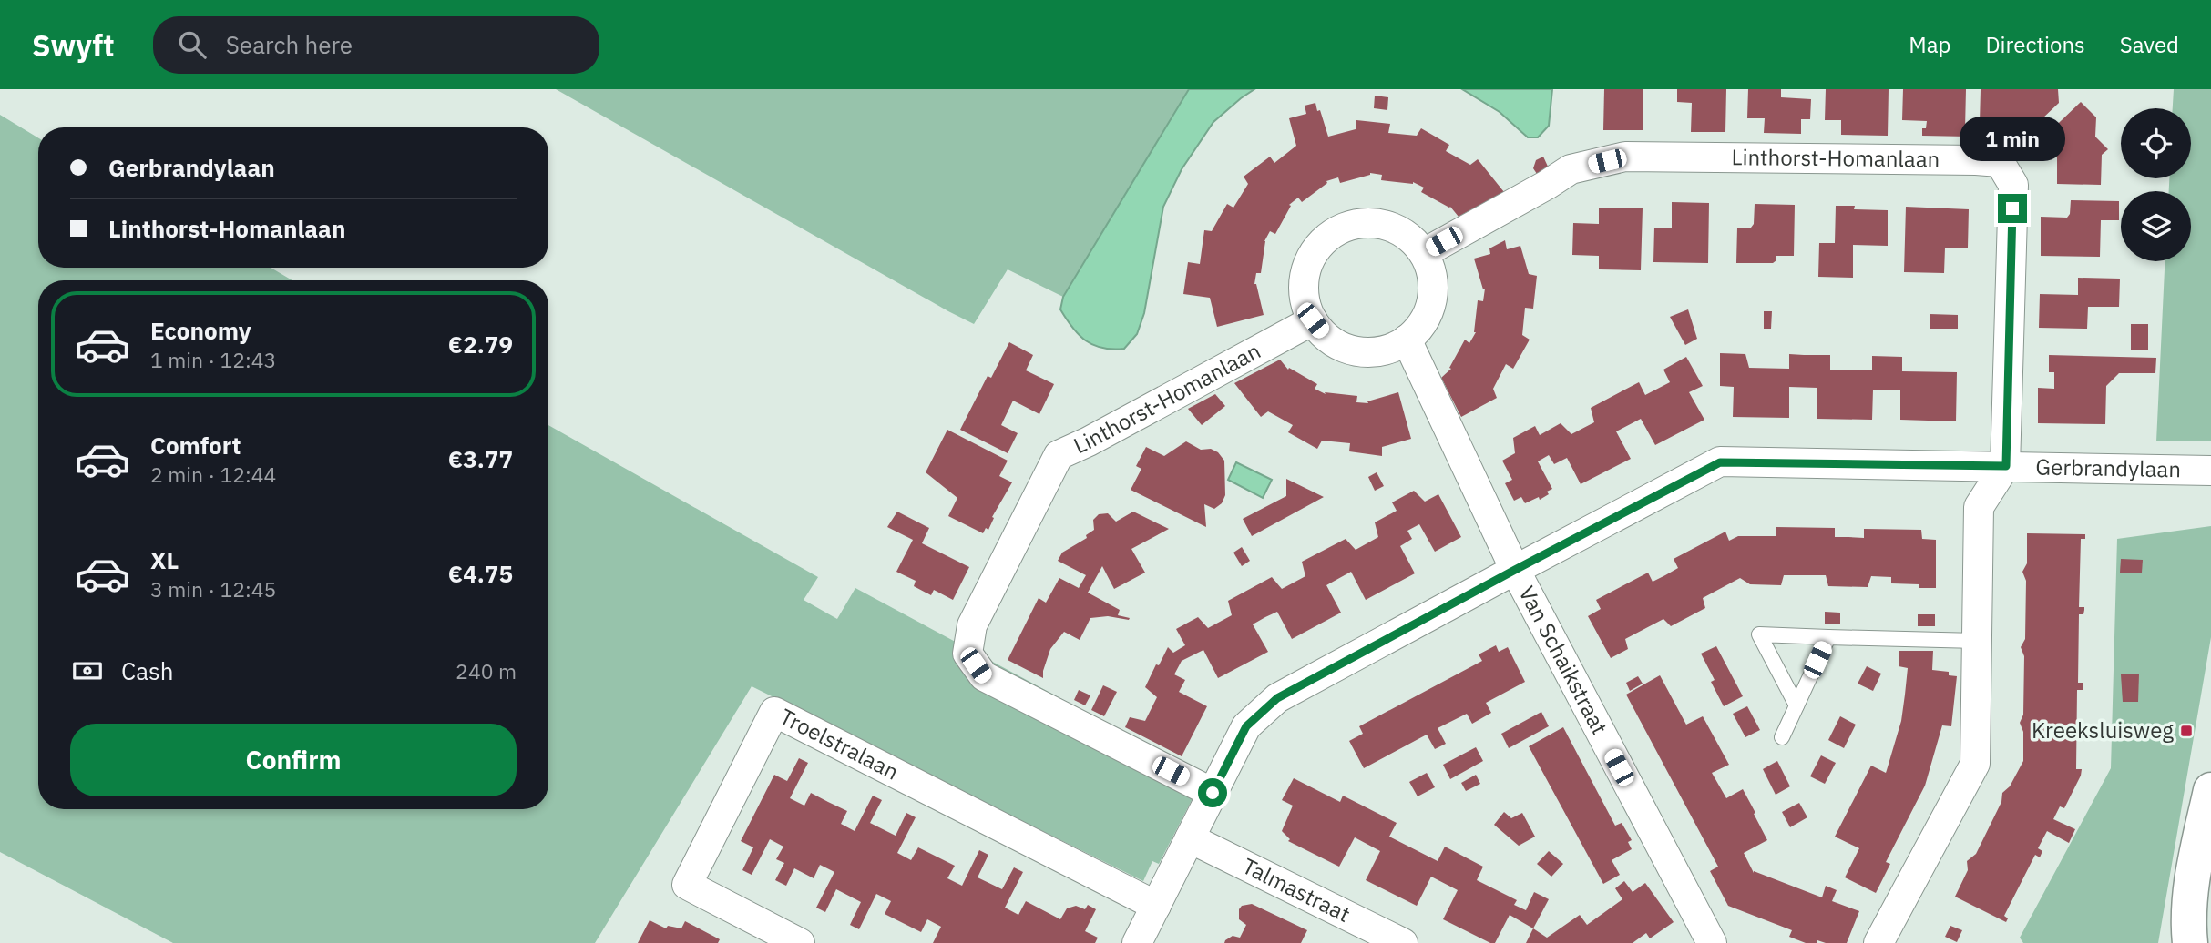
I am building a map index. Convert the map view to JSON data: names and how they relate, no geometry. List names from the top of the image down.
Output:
{
  "streets": {
    "street": [
      "Linthorst-Homanlaan",
      "Gerbrandylaan",
      "Van Schaikstraat",
      "Troelstralaan",
      "Talmastraat"
    ]
  },
  "crossings": [
    ["Linthorst-Homanlaan", "Gerbrandylaan"],
    ["Linthorst-Homanlaan", "Van Schaikstraat"],
    ["Gerbrandylaan", "Van Schaikstraat"],
    ["Gerbrandylaan", "Troelstralaan"],
    ["Gerbrandylaan", "Talmastraat"]
  ],
  "places": {
    "transit": ["Kreeksluisweg"]
  },
  "page": {
    "header": "Swyft",
    "search": "Search here",
    "nav": ["Map", "Directions", "Saved"],
    "bubble": "1 min",
    "banner": ["Gerbrandylaan", "Linthorst-Homanlaan"],
    "list": [
      {
        "name": "Economy",
        "note": "1 min · 12:43",
        "value": "€2.79"
      },
      {
        "name": "Comfort",
        "note": "2 min · 12:44",
        "value": "€3.77"
      },
      {
        "name": "XL",
        "note": "3 min · 12:45",
        "value": "€4.75"
      }
    ],
    "pay": ["Cash", "240 m"],
    "buttons": "Confirm"
  }
}
